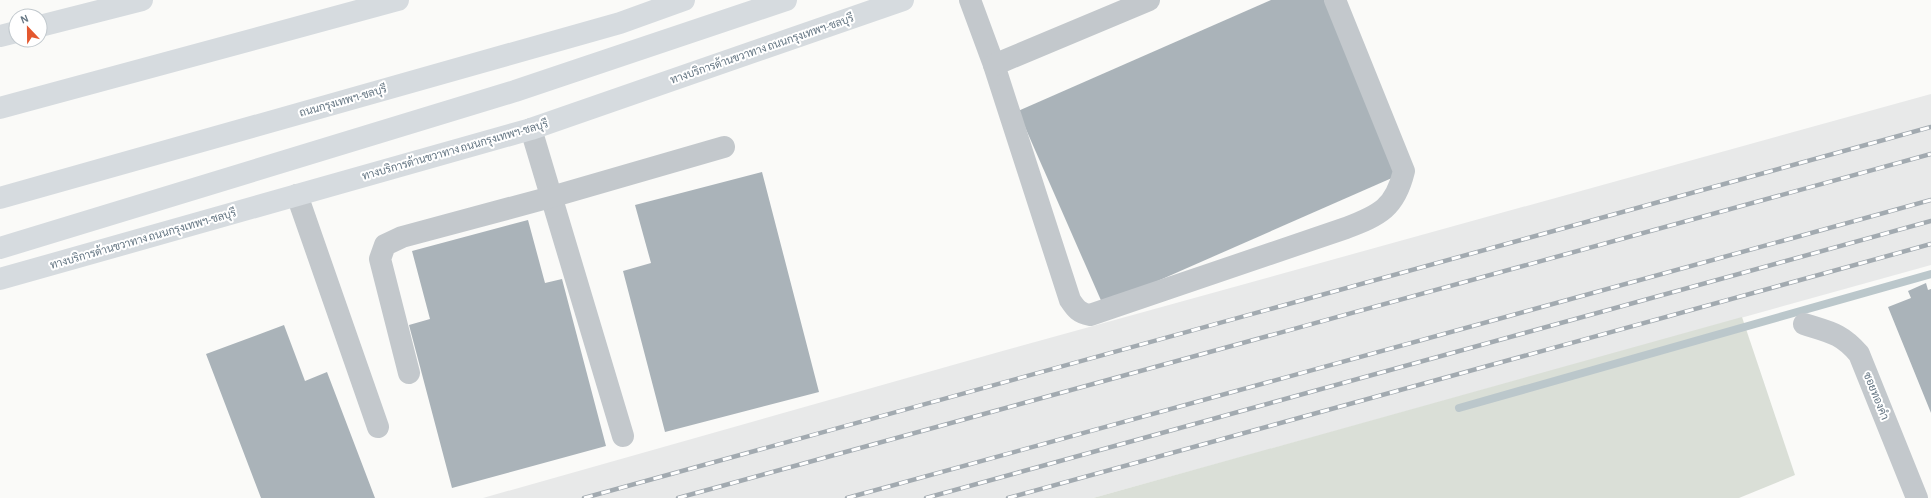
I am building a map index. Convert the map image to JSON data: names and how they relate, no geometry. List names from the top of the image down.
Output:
{
  "streets": {
    "main road": ["ทางบริการด้านขวาทาง ถนนกรุงเทพฯ-ชลบุรี", "ถนนกรุงเทพฯ-ชลบุรี"],
    "street": ["ซอยทองคำ"]
  },
  "north": "top"
}
